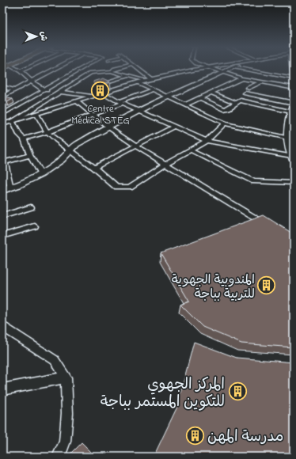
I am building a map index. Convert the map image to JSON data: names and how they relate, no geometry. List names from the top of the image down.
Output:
{
  "places": {
    "building": [
      "Centre Médical STEG",
      "المندوبية الجهوية للتربية بباجة",
      "المركز الجهوي للتكوين المستمر بباجة",
      "مدرسة المهن"
    ]
  },
  "north": "right"
}
